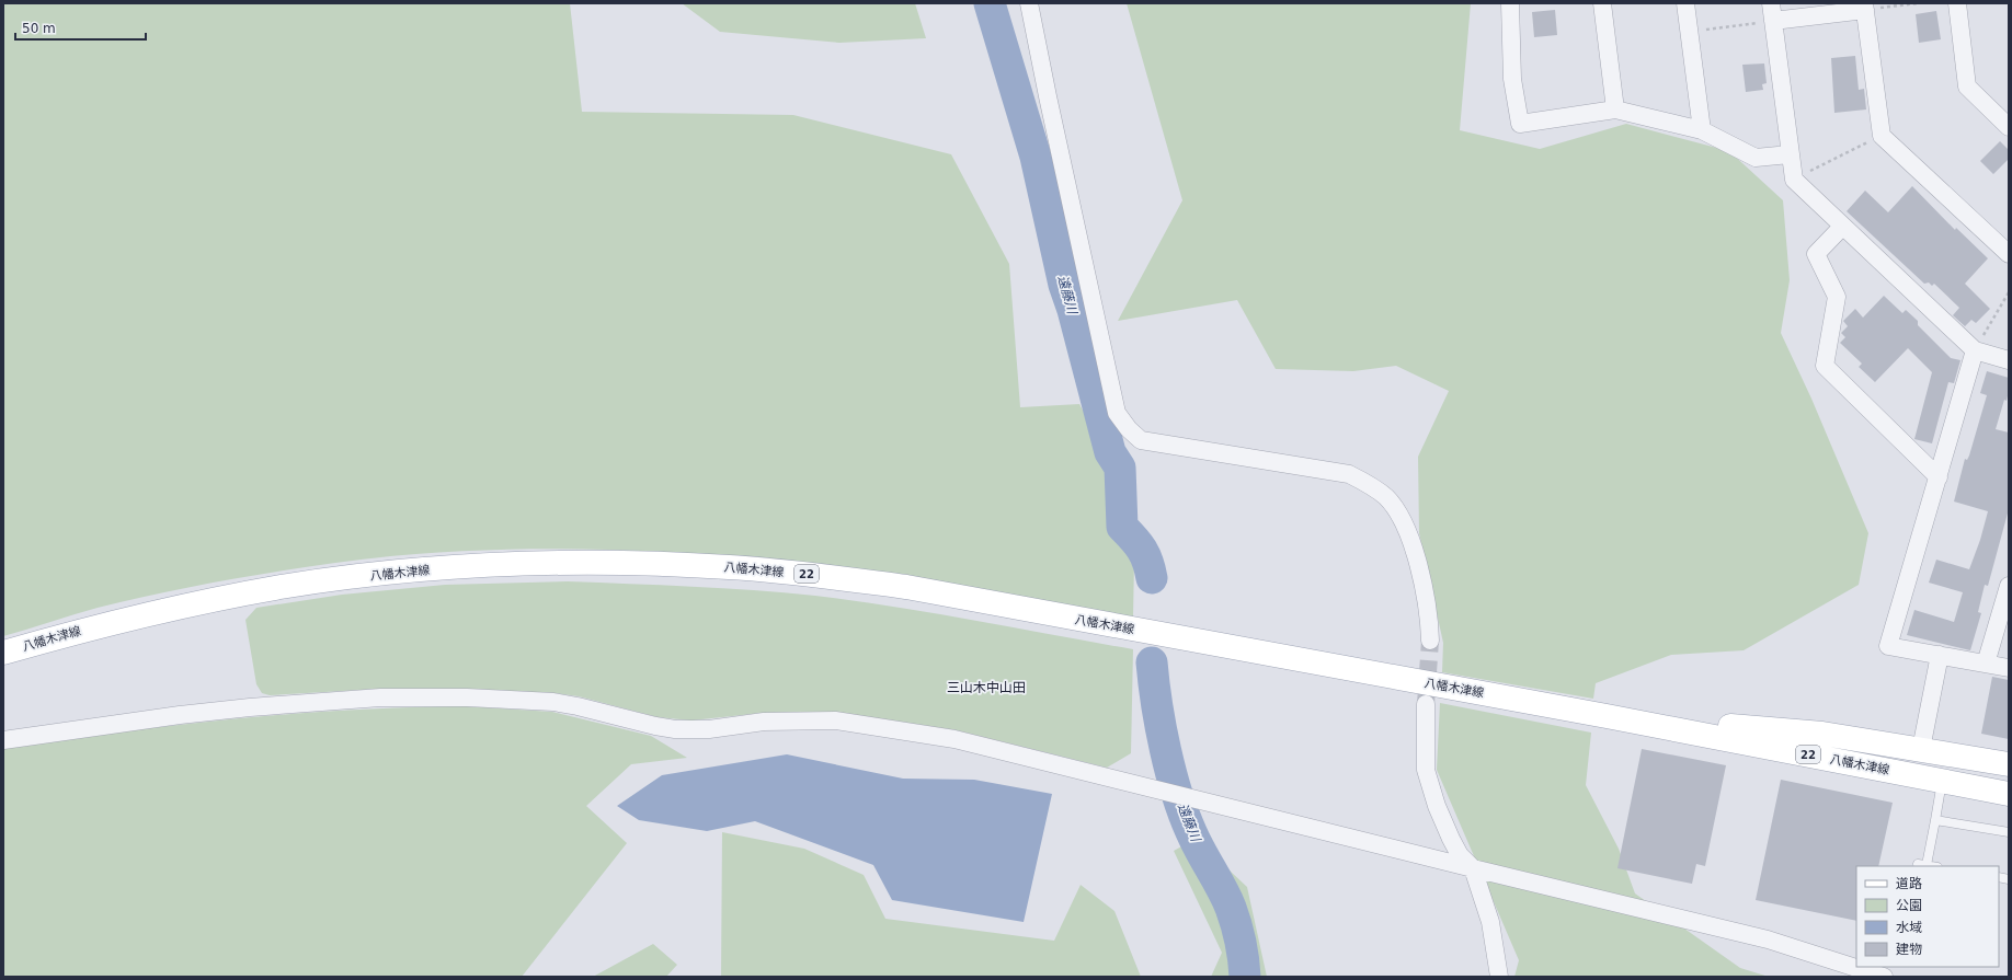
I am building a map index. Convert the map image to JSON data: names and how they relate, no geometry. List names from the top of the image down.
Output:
{
  "streets": {
    "main road": ["八幡木津線", "22"]
  },
  "districts": ["三山木中山田"],
  "water": ["遠藤川"],
  "legend": [
    "道路",
    "公園",
    "水域",
    "建物"
  ],
  "scale_bar": "50 m"
}
